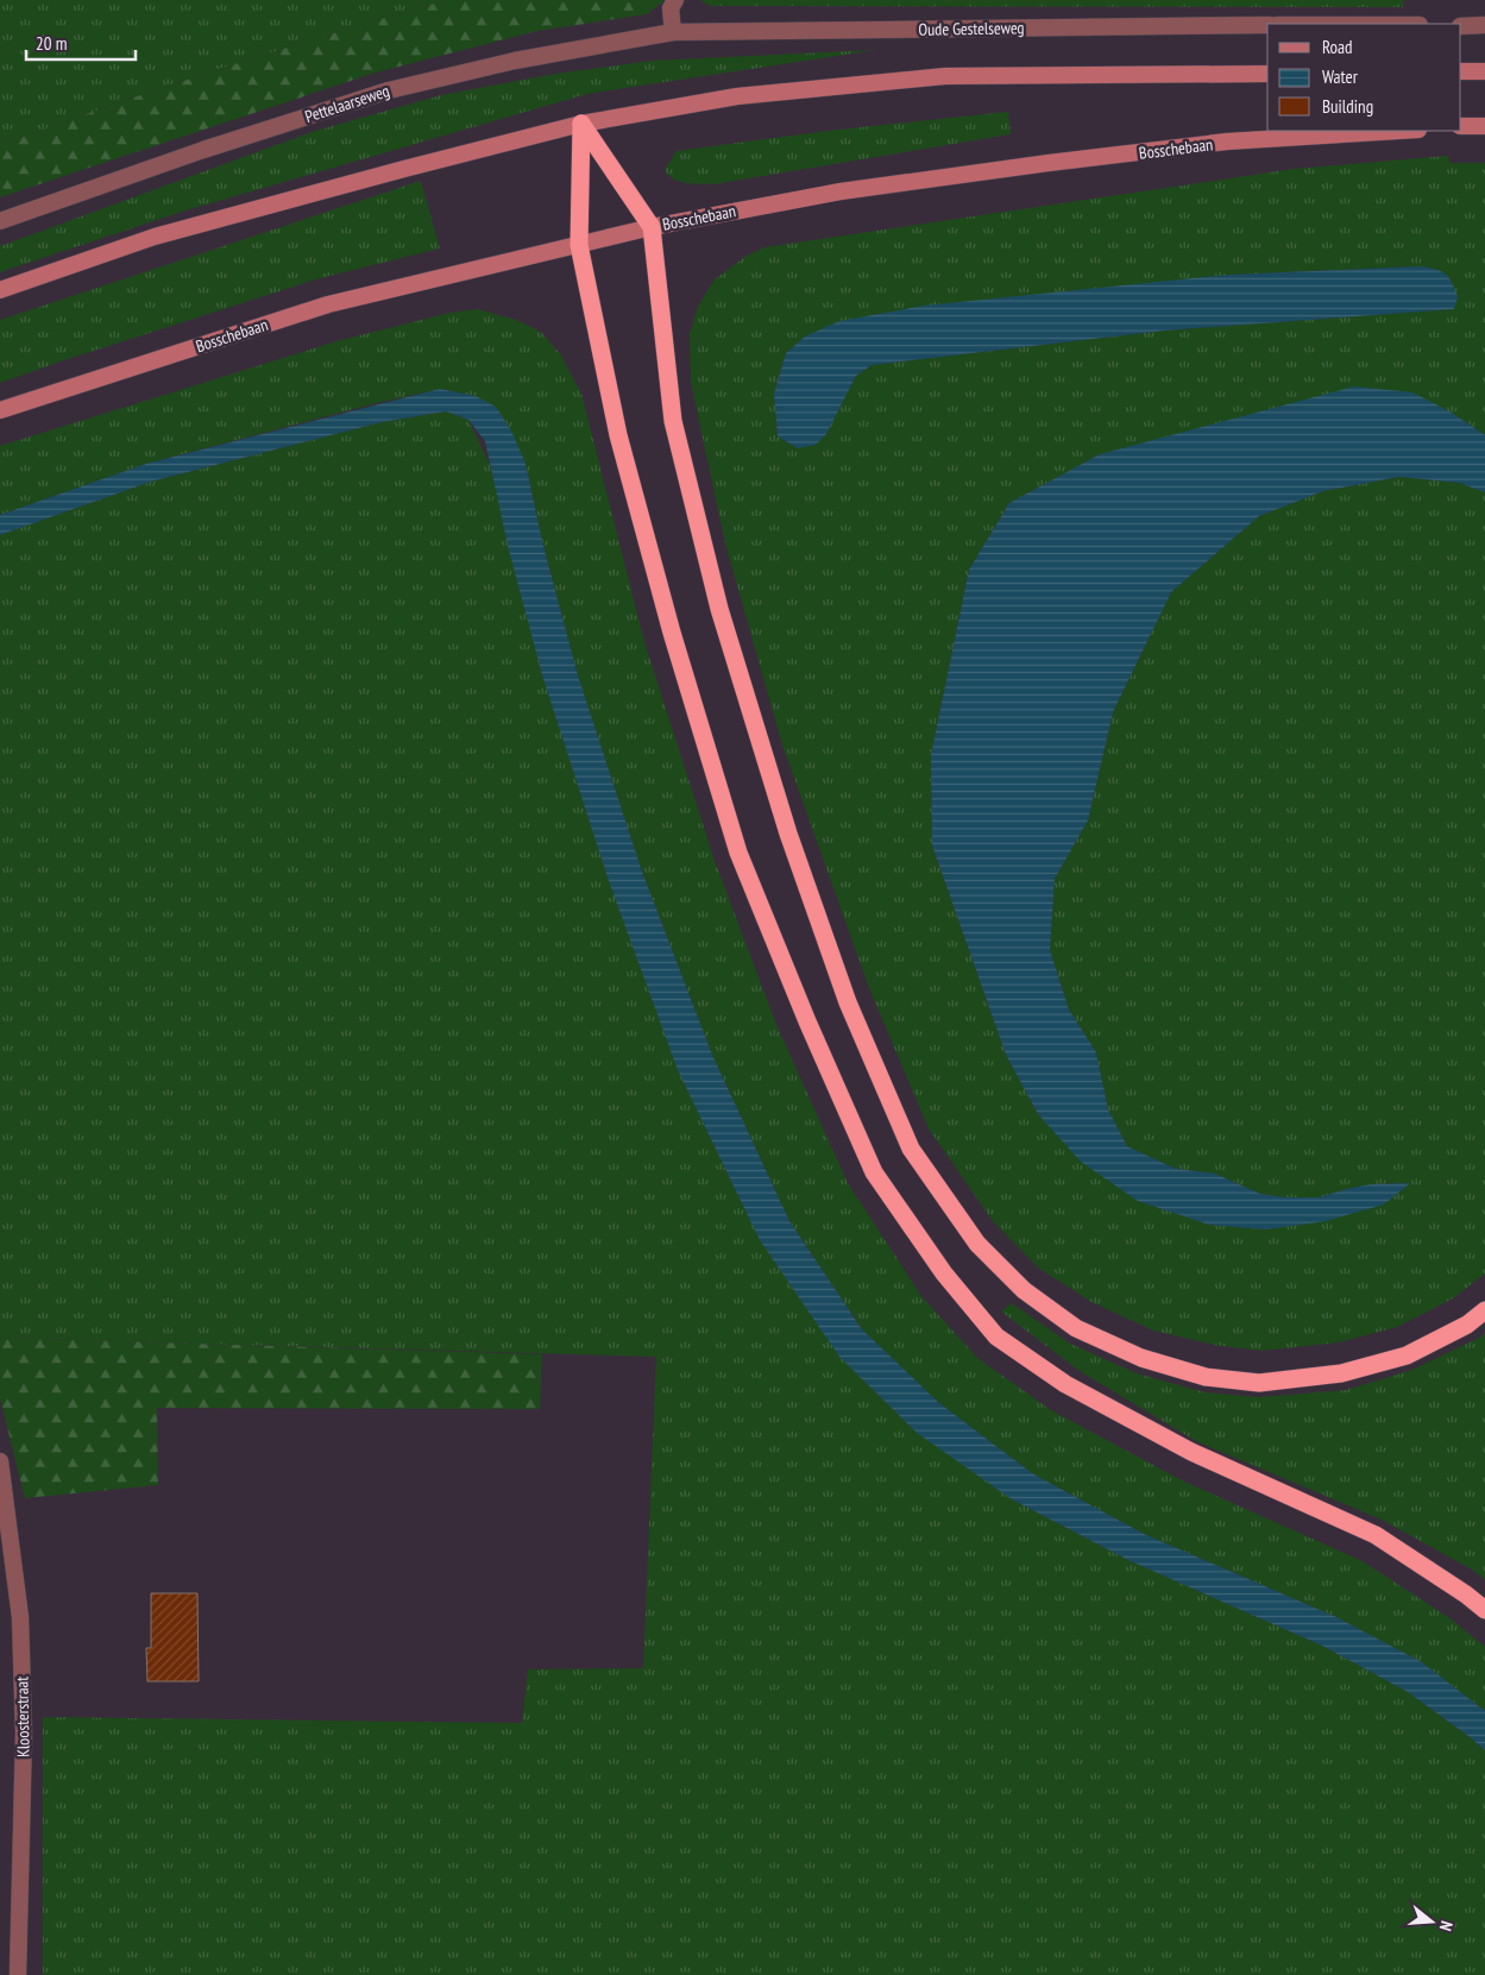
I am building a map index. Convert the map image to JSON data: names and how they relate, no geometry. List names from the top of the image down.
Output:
{
  "streets": {
    "main road": ["Bosschebaan"],
    "street": ["Oude Gestelseweg", "Pettelaarseweg", "Kloosterstraat"]
  },
  "crossings": [
    ["Oude Gestelseweg", "Pettelaarseweg"]
  ],
  "legend": ["Road", "Water", "Building"],
  "scale_bar": "20 m",
  "north": "right"
}
